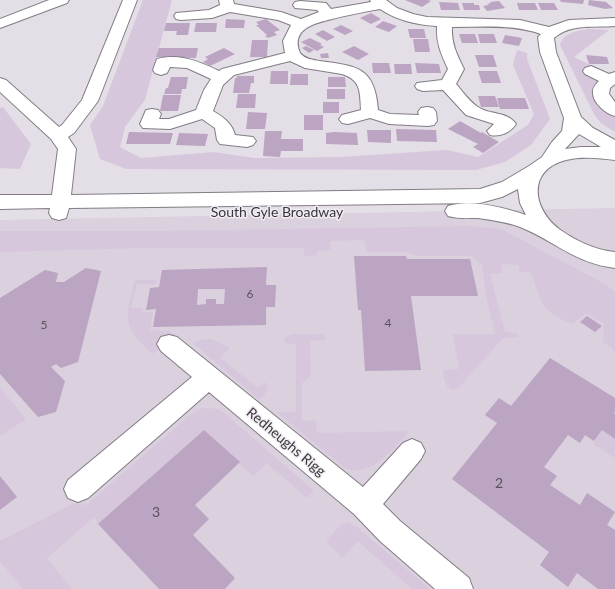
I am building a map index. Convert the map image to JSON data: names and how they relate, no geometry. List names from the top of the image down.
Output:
{
  "streets": {
    "street": ["South Gyle Broadway", "Redheughs Rigg"]
  },
  "house_numbers": [
    "6",
    "4",
    "5",
    "2",
    "3"
  ]
}
